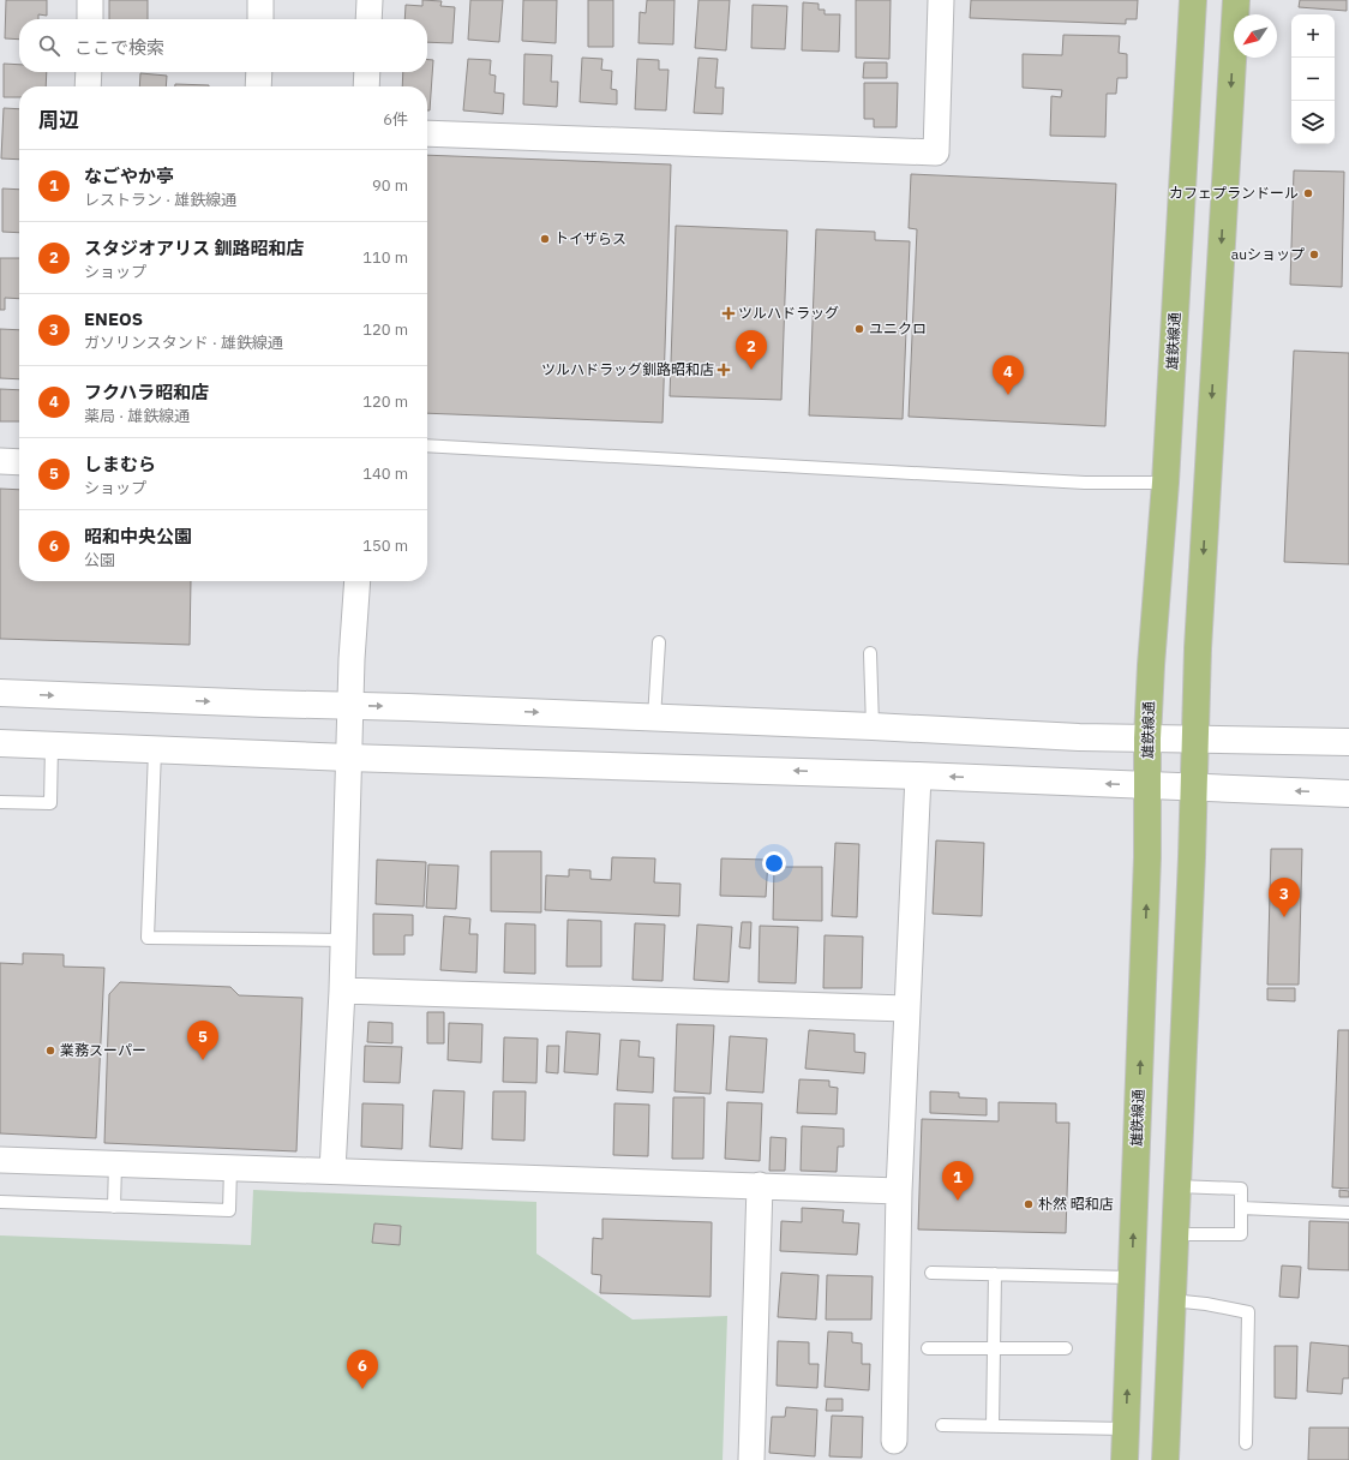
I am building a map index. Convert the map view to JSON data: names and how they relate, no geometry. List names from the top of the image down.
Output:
{
  "streets": {
    "main road": ["雄鉄線通"]
  },
  "places": {
    "other": [
      "カフェプランドール",
      "トイザらス",
      "auショップ",
      "ユニクロ",
      "業務スーパー",
      "朴然 昭和店"
    ],
    "health": ["ツルハドラッグ", "ツルハドラッグ釧路昭和店"]
  },
  "north": "bottom left",
  "page": {
    "map_buttons": ["+", "−"],
    "search": "ここで検索",
    "heading": ["周辺", "6件"],
    "list": [
      {
        "mark": "1",
        "name": "なごやか亭",
        "note": "レストラン · 雄鉄線通",
        "value": "90 m"
      },
      {
        "mark": "2",
        "name": "スタジオアリス 釧路昭和店",
        "note": "ショップ",
        "value": "110 m"
      },
      {
        "mark": "3",
        "name": "ENEOS",
        "note": "ガソリンスタンド · 雄鉄線通",
        "value": "120 m"
      },
      {
        "mark": "4",
        "name": "フクハラ昭和店",
        "note": "薬局 · 雄鉄線通",
        "value": "120 m"
      },
      {
        "mark": "5",
        "name": "しまむら",
        "note": "ショップ",
        "value": "140 m"
      },
      {
        "mark": "6",
        "name": "昭和中央公園",
        "note": "公園",
        "value": "150 m"
      }
    ],
    "pins": [
      "2",
      "4",
      "3",
      "5",
      "1",
      "6"
    ]
  }
}
